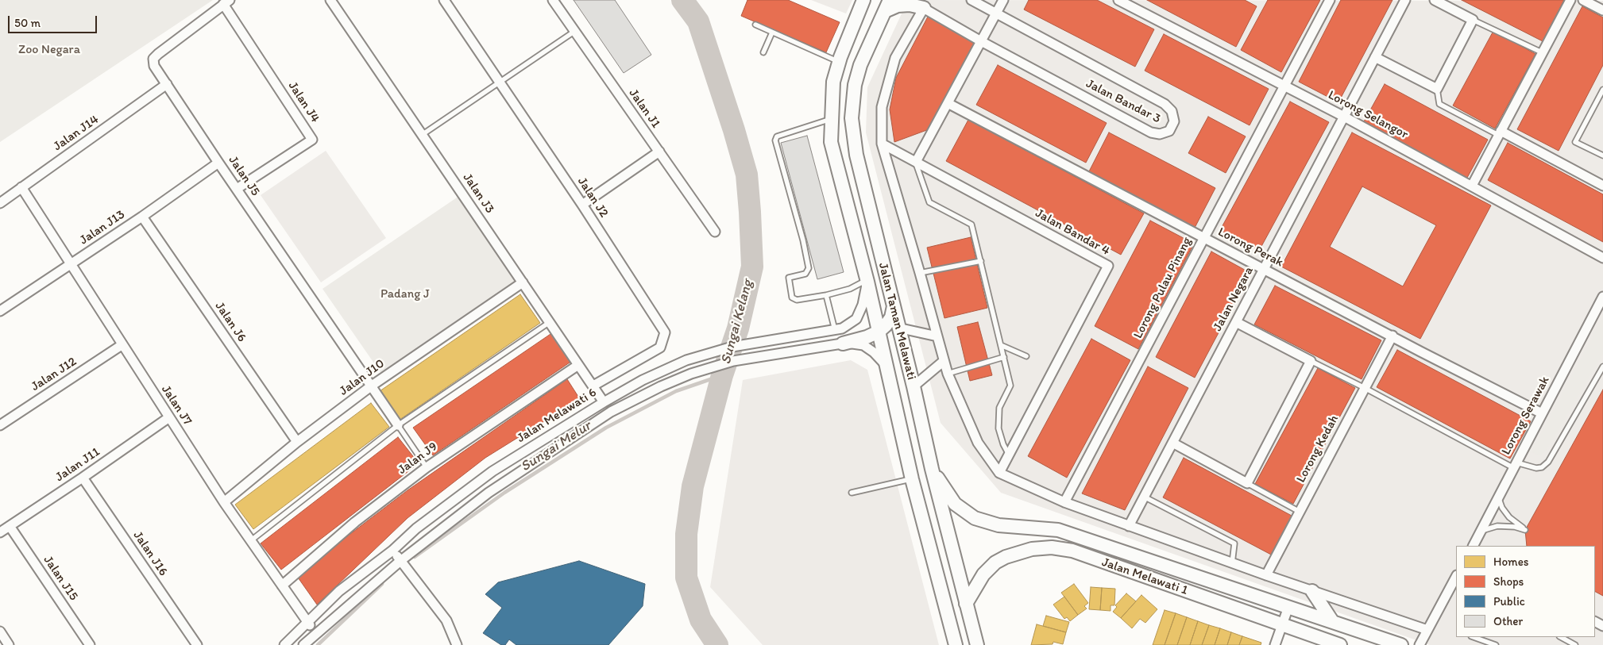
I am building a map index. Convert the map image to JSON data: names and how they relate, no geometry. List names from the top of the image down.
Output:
{
  "streets": {
    "main road": ["Jalan Taman Melawati", "Jalan Melawati 1"],
    "street": [
      "Jalan Bandar 3",
      "Jalan J4",
      "Jalan J1",
      "Lorong Selangor",
      "Jalan J14",
      "Jalan J5",
      "Jalan J3",
      "Jalan J2",
      "Jalan J13",
      "Jalan Bandar 4",
      "Lorong Perak",
      "Lorong Pulau Pinang",
      "Jalan Negara",
      "Jalan J6",
      "Jalan J12",
      "Jalan J10",
      "Jalan J7",
      "Jalan Melawati 6",
      "Lorong Serawak",
      "Lorong Kedah",
      "Jalan J9",
      "Jalan J11",
      "Jalan J16",
      "Jalan J15"
    ]
  },
  "crossings": [
    ["Jalan J4", "Jalan J5"],
    ["Lorong Selangor", "Lorong Pulau Pinang"],
    ["Lorong Selangor", "Jalan Negara"],
    ["Jalan J14", "Jalan J5"],
    ["Jalan J14", "Jalan J7"],
    ["Jalan J5", "Jalan J13"],
    ["Jalan J5", "Jalan J10"],
    ["Jalan J3", "Jalan J2"],
    ["Jalan J3", "Jalan J10"],
    ["Jalan J3", "Jalan Melawati 6"],
    ["Jalan J3", "Jalan J9"],
    ["Jalan J13", "Jalan J6"],
    ["Jalan J13", "Jalan J7"],
    ["Lorong Perak", "Lorong Pulau Pinang"],
    ["Lorong Perak", "Jalan Negara"],
    ["Lorong Perak", "Lorong Serawak"],
    ["Lorong Perak", "Lorong Kedah"],
    ["Jalan Taman Melawati", "Jalan Melawati 6"],
    ["Jalan Taman Melawati", "Jalan Melawati 1"],
    ["Jalan J6", "Jalan J10"],
    ["Jalan J12", "Jalan J7"],
    ["Jalan J10", "Jalan J7"],
    ["Jalan J7", "Jalan Melawati 6"],
    ["Jalan J7", "Jalan J9"],
    ["Jalan J7", "Jalan J11"],
    ["Jalan J11", "Jalan J16"],
    ["Jalan J11", "Jalan J15"]
  ],
  "water": ["Sungai Kelang", "Sungai Melur"],
  "parks": ["Zoo Negara", "Padang J"],
  "legend": [
    "Homes",
    "Shops",
    "Public",
    "Other"
  ],
  "scale_bar": "50 m"
}
